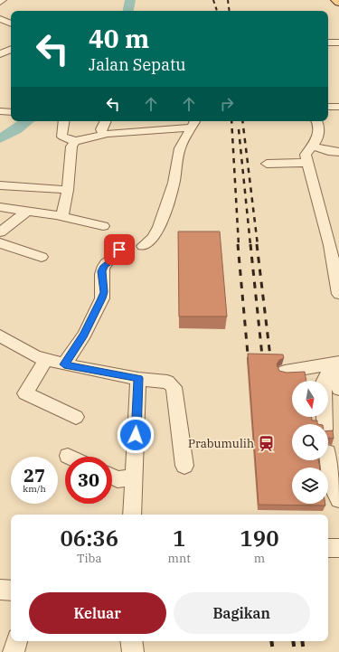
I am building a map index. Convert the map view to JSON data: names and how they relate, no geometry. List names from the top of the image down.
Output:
{
  "places": {
    "station": ["Prabumulih"]
  },
  "north": "bottom",
  "page": {
    "turn": ["40 m", "Jalan Sepatu"],
    "speed": "27 km/h",
    "limit": "30",
    "eta": [
      "06:36",
      "Tiba",
      "1",
      "mnt",
      "190",
      "m"
    ],
    "buttons": ["Keluar", "Bagikan"]
  }
}
